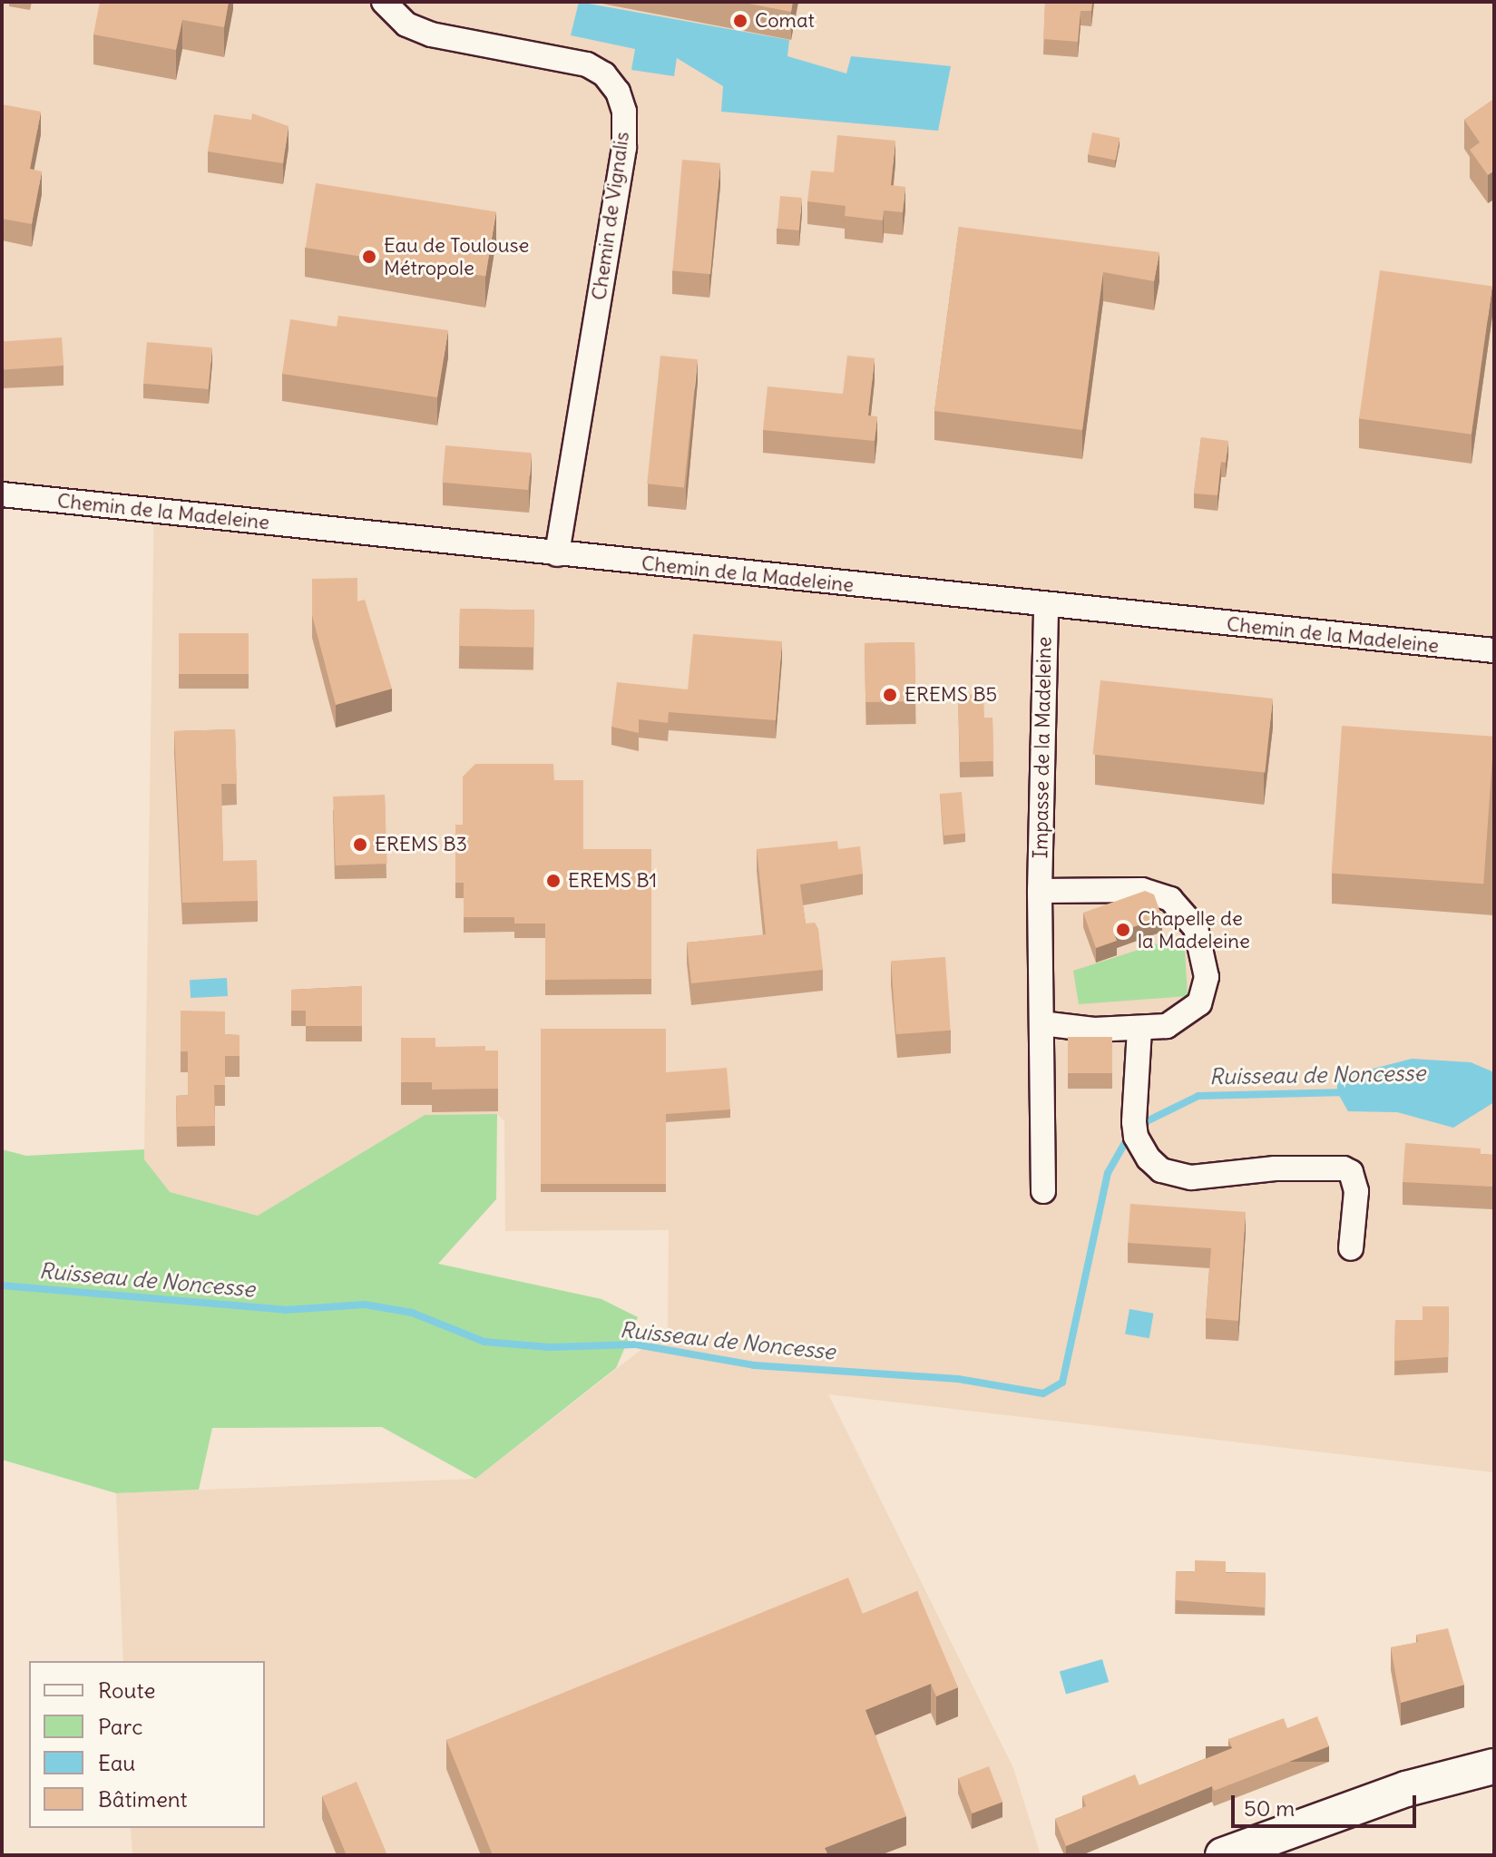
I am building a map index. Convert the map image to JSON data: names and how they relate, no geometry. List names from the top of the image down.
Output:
{
  "streets": {
    "street": ["Chemin de Vignalis", "Chemin de la Madeleine", "Impasse de la Madeleine"]
  },
  "crossings": [
    ["Chemin de Vignalis", "Chemin de la Madeleine"],
    ["Chemin de la Madeleine", "Impasse de la Madeleine"]
  ],
  "water": ["Ruisseau de Noncesse"],
  "places": [
    "Comat",
    "Eau de Toulouse Métropole",
    "EREMS B5",
    "EREMS B3",
    "EREMS B1",
    "Chapelle de la Madeleine"
  ],
  "legend": [
    "Route",
    "Parc",
    "Eau",
    "Bâtiment"
  ],
  "scale_bar": "50 m"
}
